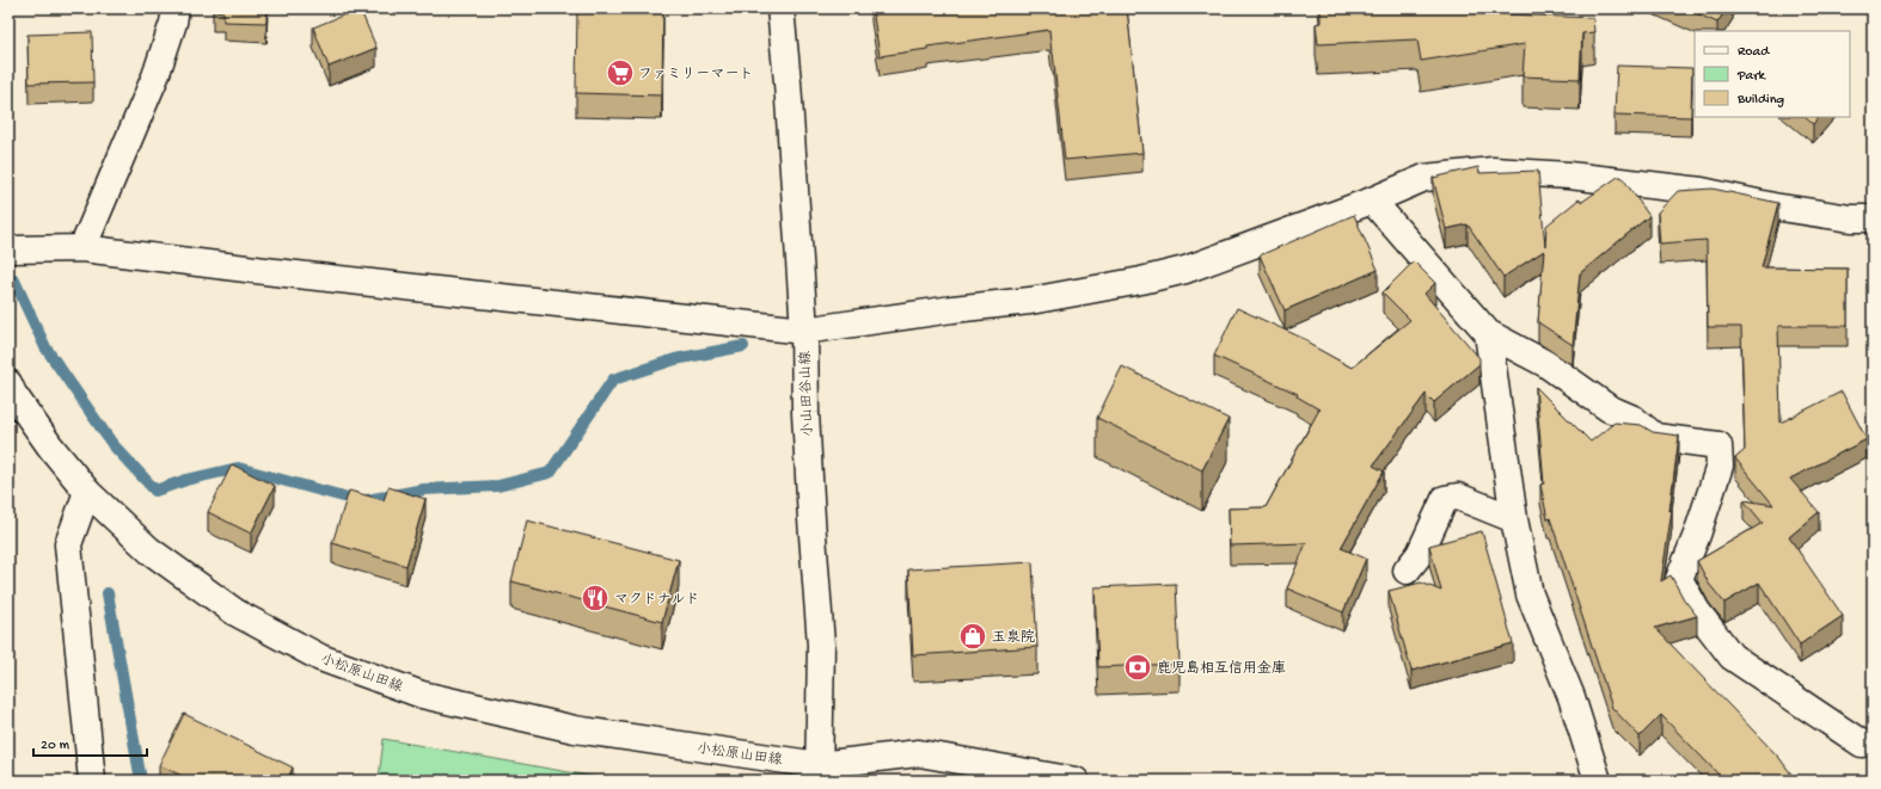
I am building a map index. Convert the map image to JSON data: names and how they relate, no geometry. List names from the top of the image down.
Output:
{
  "streets": {
    "street": ["小山田谷山線", "小松原山田線"]
  },
  "crossings": [
    ["小山田谷山線", "小松原山田線"]
  ],
  "places": {
    "supermarket": ["ファミリーマート"],
    "restaurant": ["マクドナルド"],
    "shop": ["玉泉院"],
    "bank": ["鹿児島相互信用金庫"]
  },
  "legend": ["Road", "Park", "Building"],
  "scale_bar": "20 m"
}
